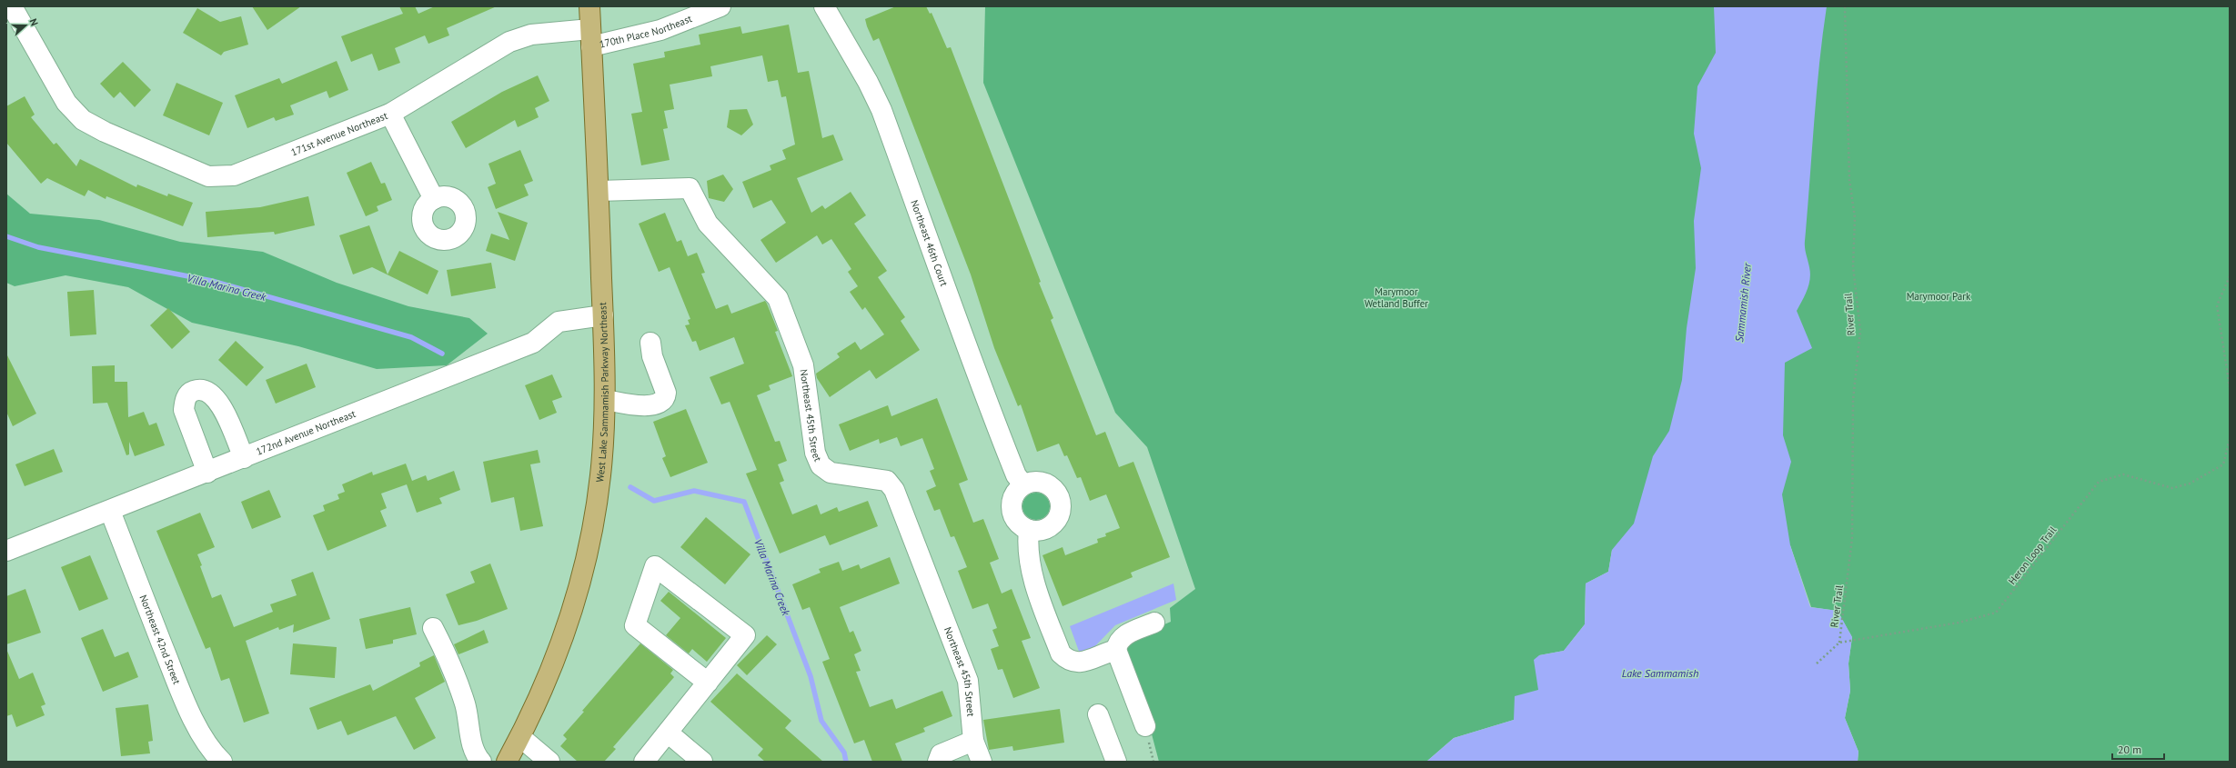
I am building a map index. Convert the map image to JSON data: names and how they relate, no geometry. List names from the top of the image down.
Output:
{
  "streets": {
    "main road": ["West Lake Sammamish Parkway Northeast"],
    "street": [
      "170th Place Northeast",
      "171st Avenue Northeast",
      "Northeast 46th Court",
      "Northeast 45th Street",
      "172nd Avenue Northeast",
      "Northeast 42nd Street"
    ],
    "path": ["River Trail", "Heron Loop Trail"]
  },
  "crossings": [
    ["170th Place Northeast", "171st Avenue Northeast"],
    ["170th Place Northeast", "West Lake Sammamish Parkway Northeast"],
    ["171st Avenue Northeast", "West Lake Sammamish Parkway Northeast"],
    ["River Trail", "Heron Loop Trail"],
    ["West Lake Sammamish Parkway Northeast", "Northeast 45th Street"],
    ["West Lake Sammamish Parkway Northeast", "172nd Avenue Northeast"],
    ["172nd Avenue Northeast", "Northeast 42nd Street"]
  ],
  "water": ["Villa Marina Creek", "Sammamish River", "Lake Sammamish"],
  "parks": ["Marymoor Wetland Buffer", "Marymoor Park"],
  "scale_bar": "20 m",
  "north": "right"
}
